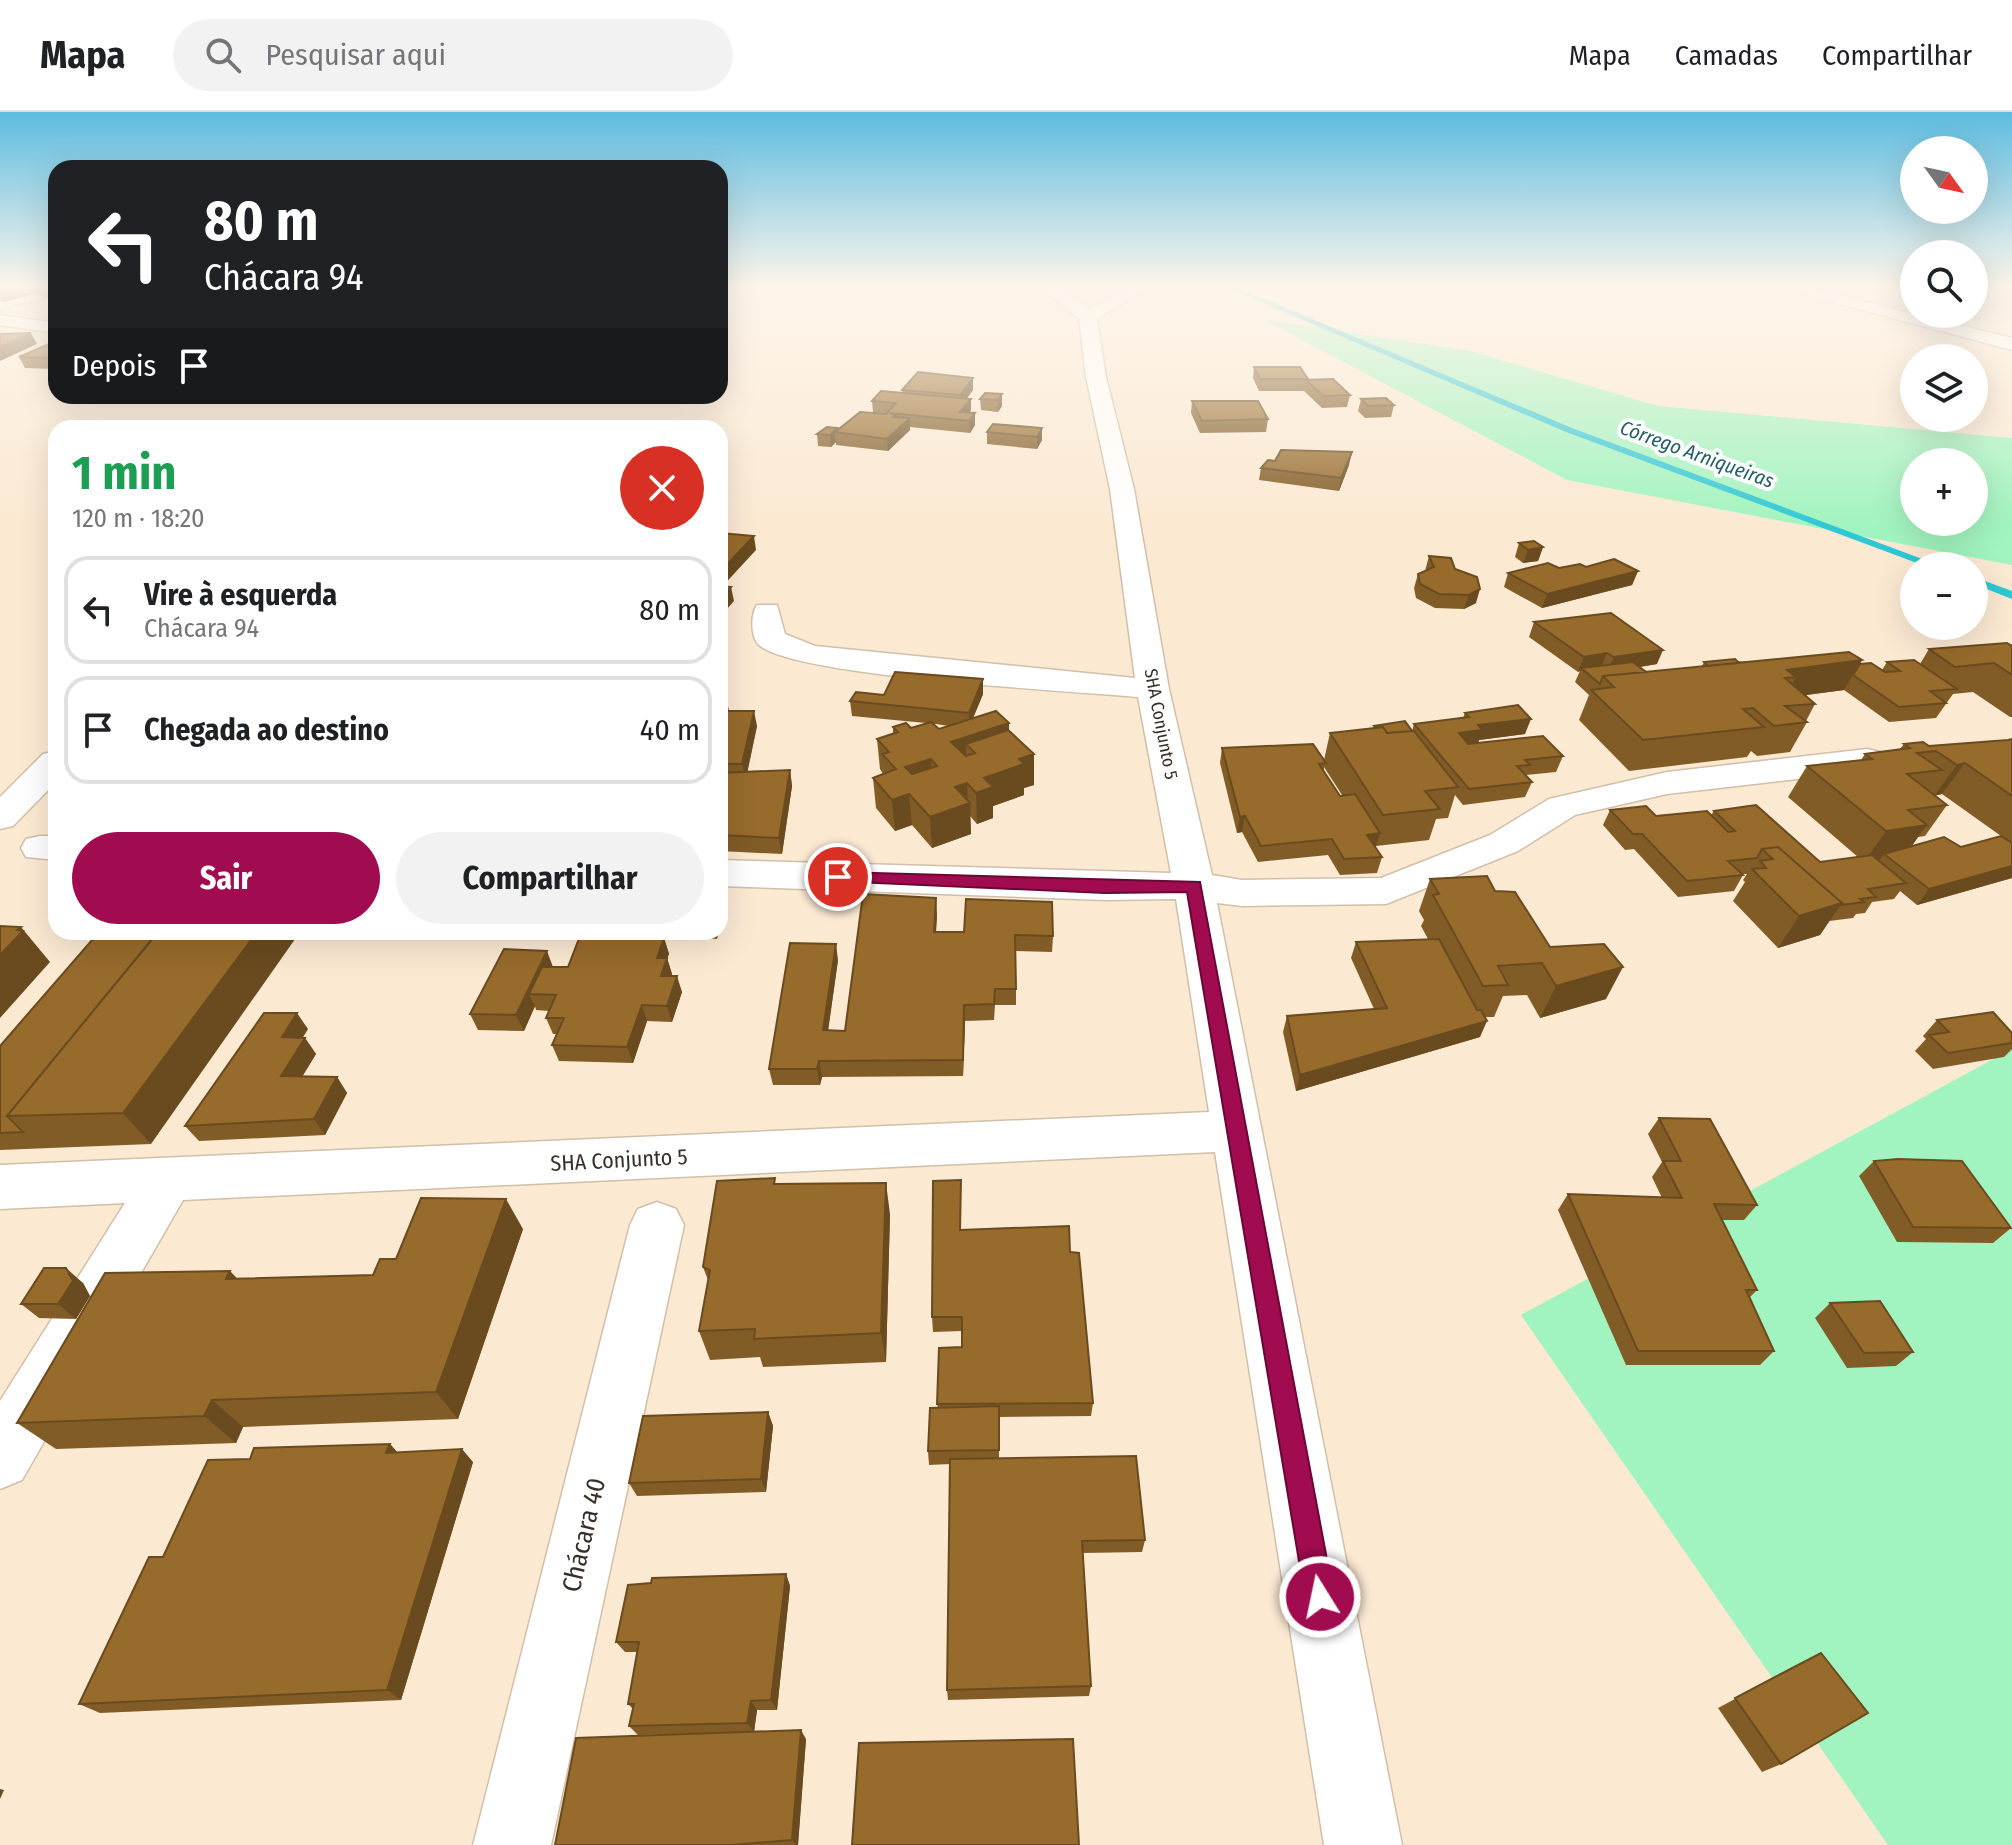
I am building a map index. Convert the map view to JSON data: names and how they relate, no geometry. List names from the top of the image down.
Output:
{
  "streets": {
    "street": ["SHA Conjunto 5", "Chácara 40"]
  },
  "water": ["Córrego Arniqueiras"],
  "north": "bottom right",
  "page": {
    "header": "Mapa",
    "search": "Pesquisar aqui",
    "nav": ["Mapa", "Camadas", "Compartilhar"],
    "map_buttons": ["+", "−"],
    "turn": ["80 m", "Chácara 94"],
    "then": "Depois",
    "heading": ["1 min", "120 m · 18:20"],
    "list": [
      {
        "name": "Vire à esquerda",
        "note": "Chácara 94",
        "value": "80 m"
      },
      {
        "name": "Chegada ao destino",
        "value": "40 m"
      }
    ],
    "buttons": ["Sair", "Compartilhar"]
  }
}
